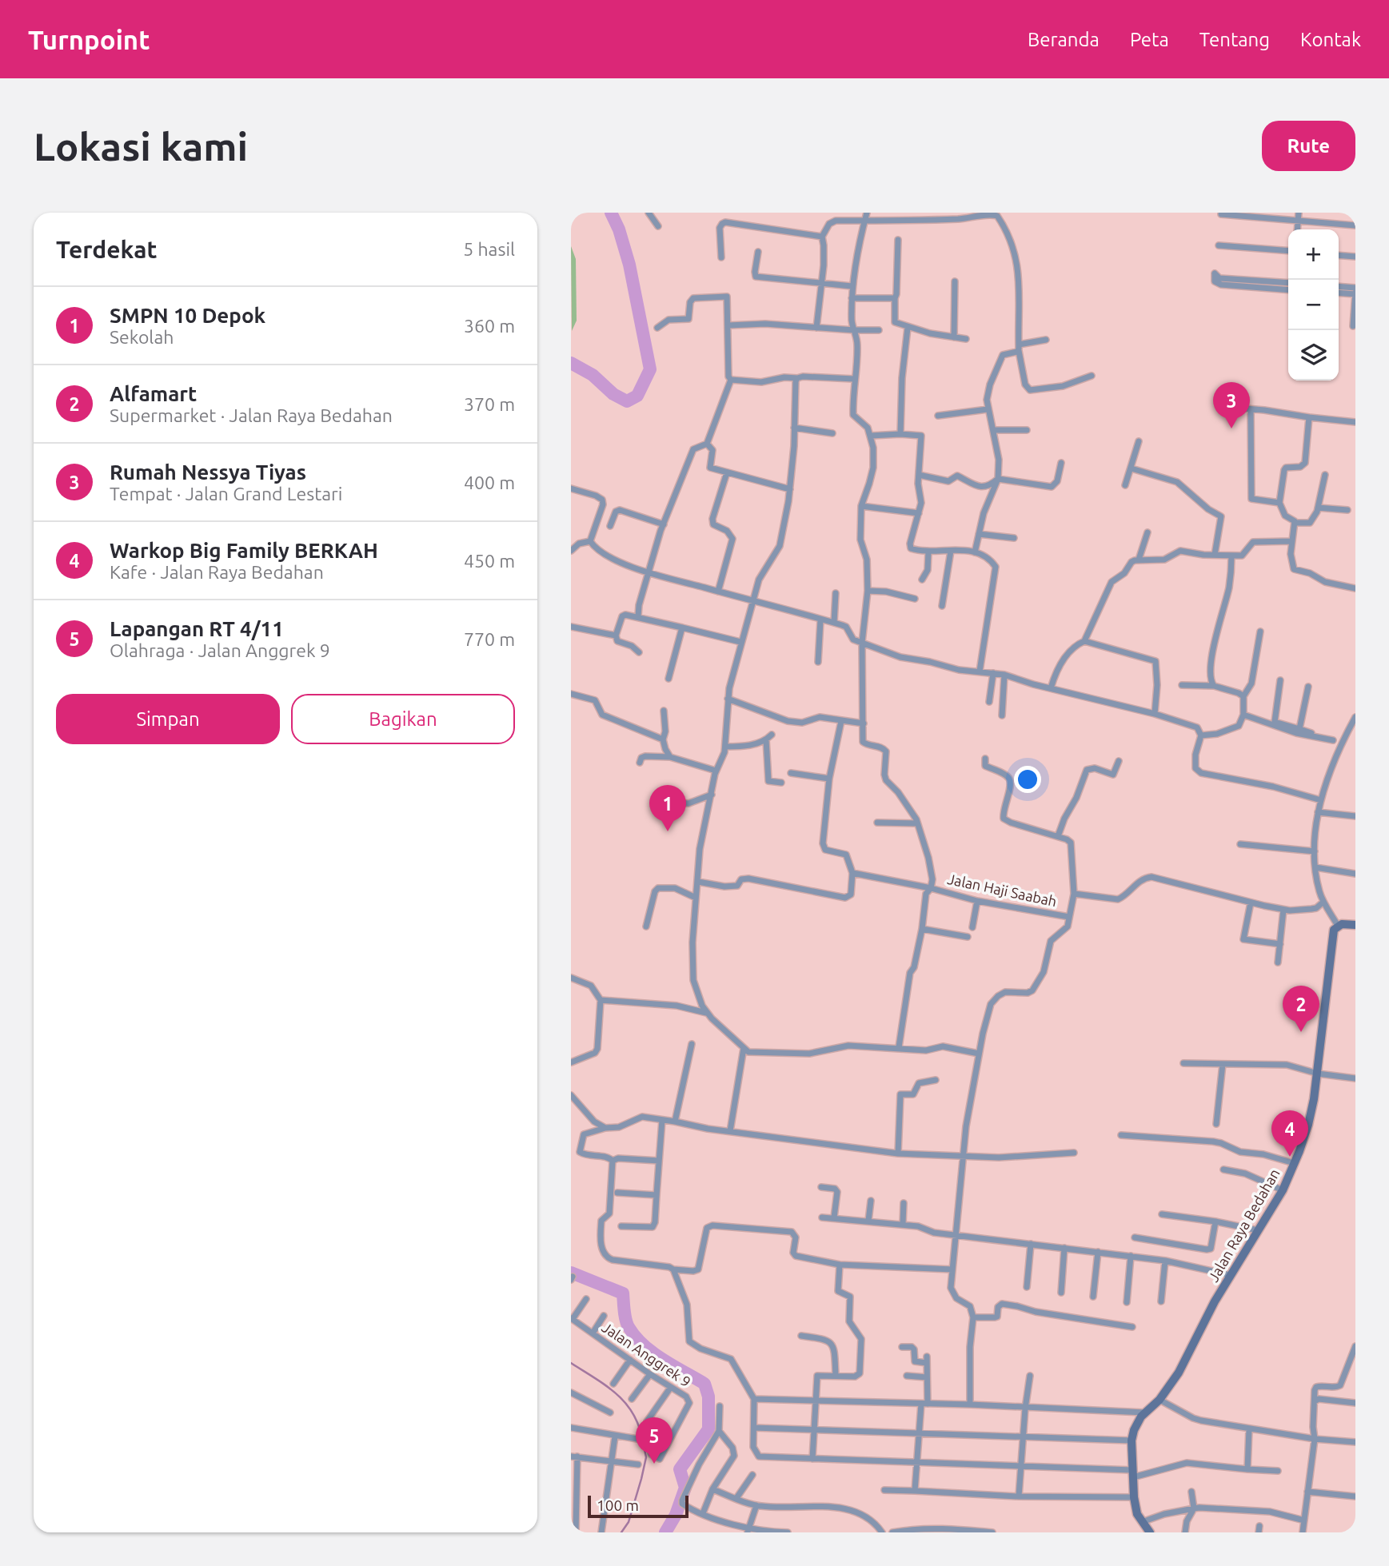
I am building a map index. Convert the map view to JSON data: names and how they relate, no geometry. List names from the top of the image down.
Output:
{
  "streets": {
    "street": ["Jalan Haji Saabah", "Jalan Raya Bedahan", "Jalan Anggrek 9"]
  },
  "scale_bar": "100 m",
  "page": {
    "header": "Turnpoint",
    "nav": [
      "Beranda",
      "Peta",
      "Tentang",
      "Kontak"
    ],
    "buttons": [
      "Rute",
      ["Simpan", "Bagikan"]
    ],
    "title": "Lokasi kami",
    "heading": ["Terdekat", "5 hasil"],
    "map_buttons": ["+", "−"],
    "list": [
      {
        "mark": "1",
        "name": "SMPN 10 Depok",
        "note": "Sekolah",
        "value": "360 m"
      },
      {
        "mark": "2",
        "name": "Alfamart",
        "note": "Supermarket · Jalan Raya Bedahan",
        "value": "370 m"
      },
      {
        "mark": "3",
        "name": "Rumah Nessya Tiyas",
        "note": "Tempat · Jalan Grand Lestari",
        "value": "400 m"
      },
      {
        "mark": "4",
        "name": "Warkop Big Family BERKAH",
        "note": "Kafe · Jalan Raya Bedahan",
        "value": "450 m"
      },
      {
        "mark": "5",
        "name": "Lapangan RT 4/11",
        "note": "Olahraga · Jalan Anggrek 9",
        "value": "770 m"
      }
    ],
    "pins": [
      "3",
      "1",
      "2",
      "4",
      "5"
    ],
    "scale": "100 m"
  }
}
